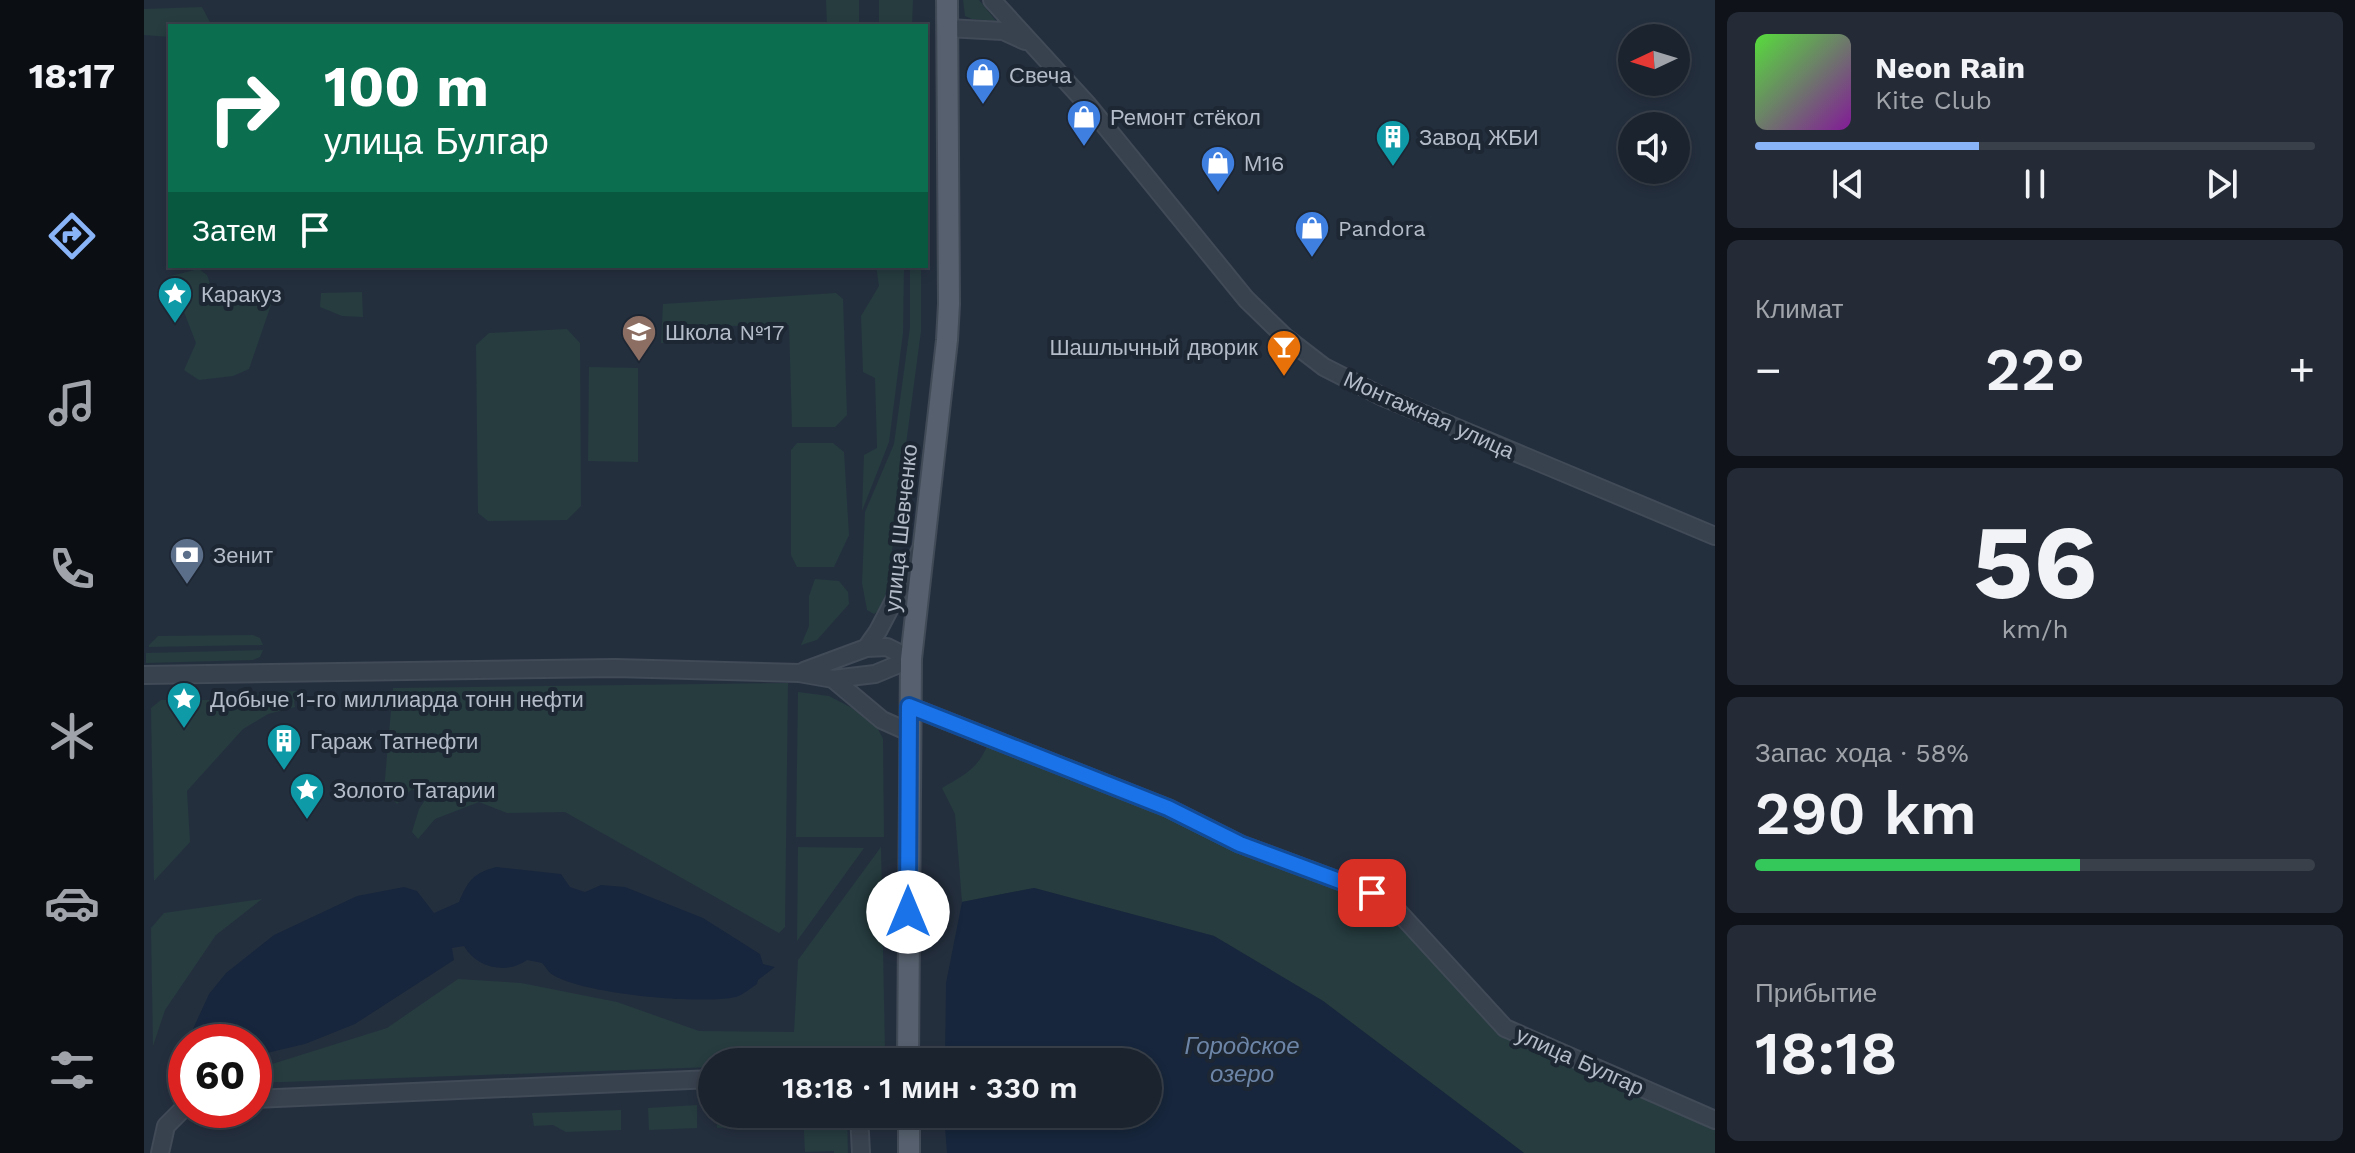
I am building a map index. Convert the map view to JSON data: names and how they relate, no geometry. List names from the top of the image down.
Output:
{
  "streets": {
    "main road": ["улица Шевченко"],
    "street": ["Монтажная улица", "улица Булгар"]
  },
  "crossings": [
    ["Монтажная улица", "улица Шевченко"],
    ["улица Шевченко", "улица Булгар"]
  ],
  "water": ["Городское озеро"],
  "places": {
    "shop": [
      "Свеча",
      "Ремонт стёкол",
      "М16",
      "Pandora"
    ],
    "building": ["Завод ЖБИ", "Гараж Татнефти"],
    "place": ["Каракуз", "Добыче 1-го миллиарда тонн нефти", "Золото Татарии"],
    "school or university": ["Школа №17"],
    "bar": ["Шашлычный дворик"],
    "bank": ["Зенит"]
  },
  "north": "left",
  "page": {
    "tabs": "18:17",
    "turn": ["100 m", "улица Булгар"],
    "song": ["Neon Rain", "Kite Club"],
    "then": "Затем",
    "tile": [
      "Климат",
      ["56", "km/h"],
      ["Запас хода · 58%", "290 km"],
      ["Прибытие", "18:18"]
    ],
    "heat": ["−", "22°", "+"],
    "limit": "60",
    "trip": "18:18 · 1 мин · 330 m"
  }
}
